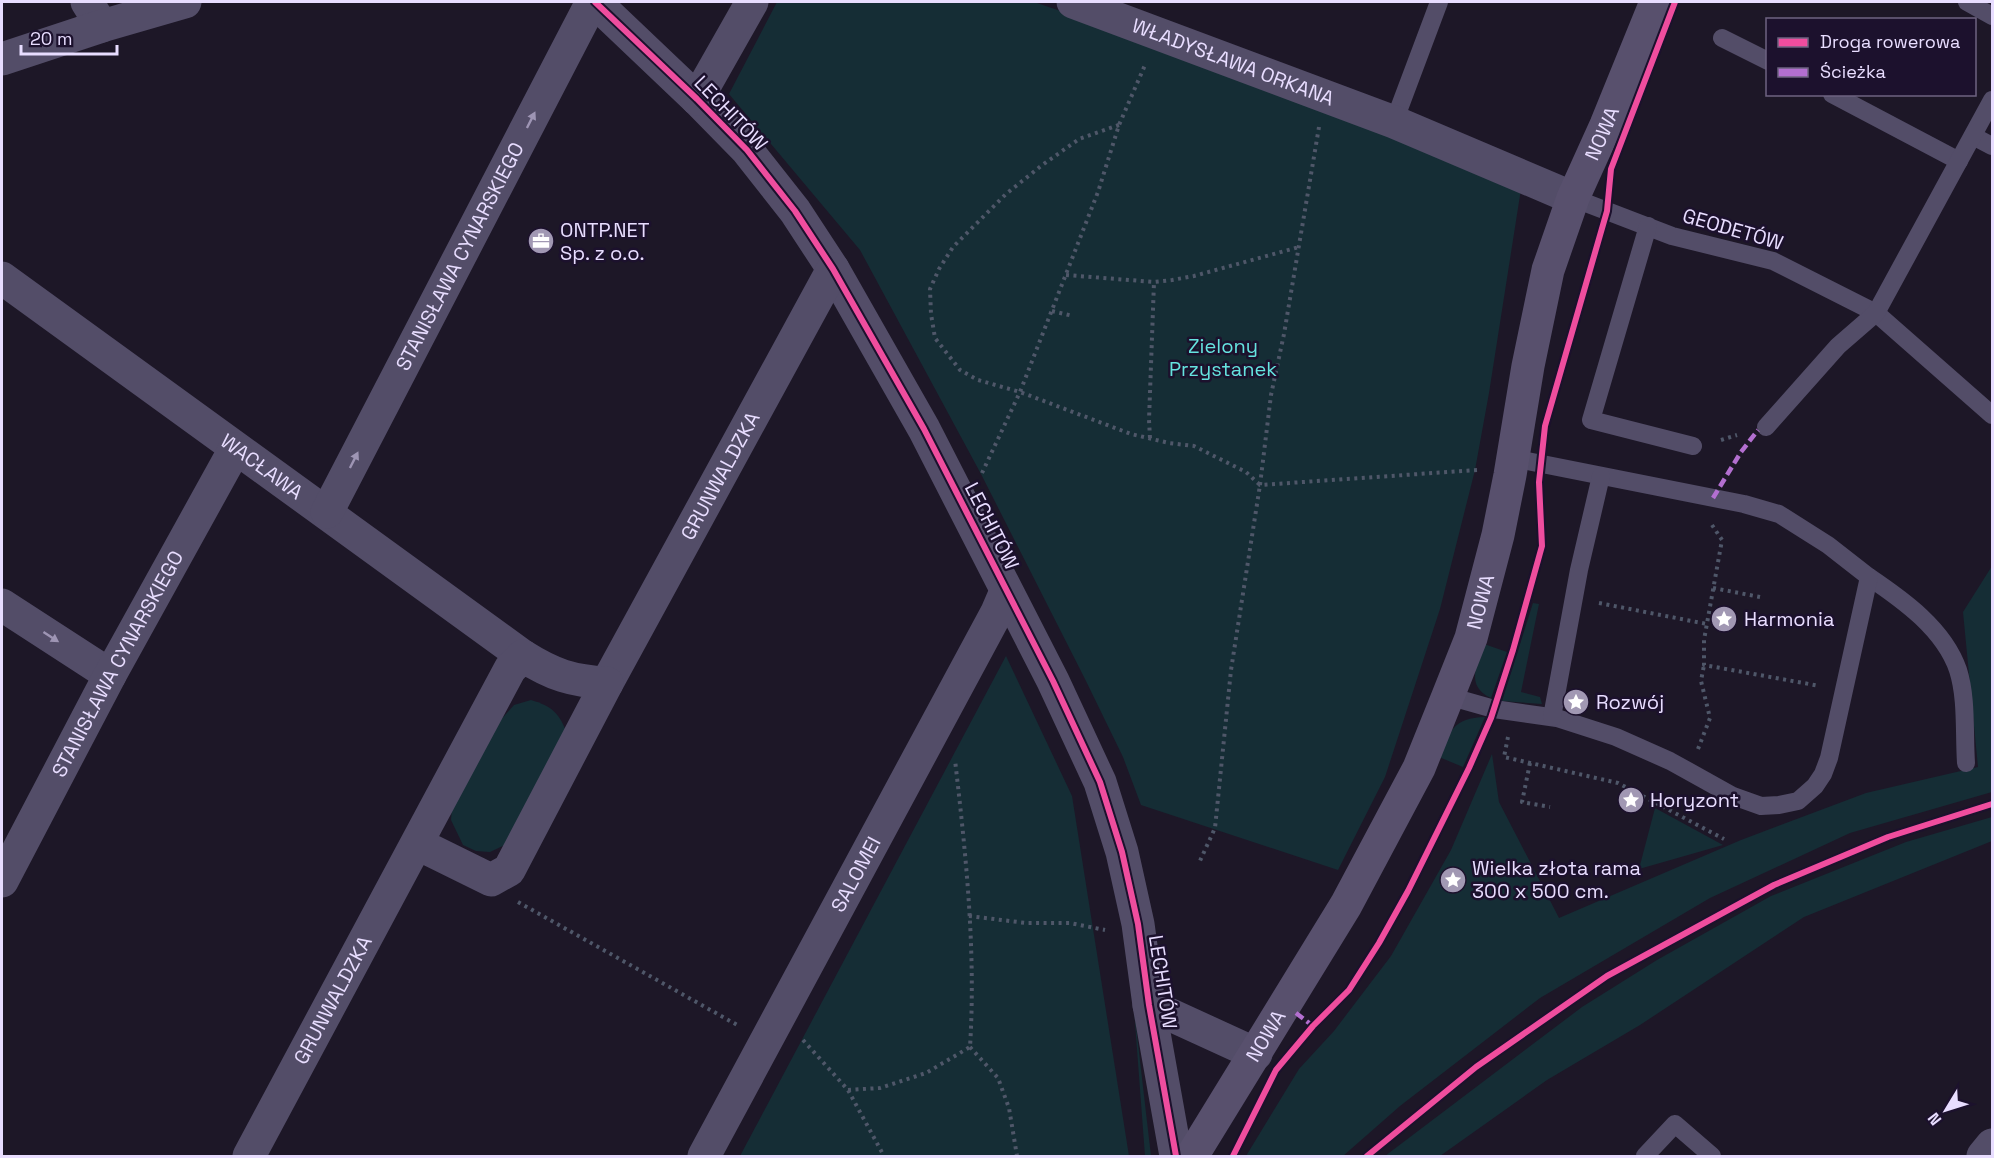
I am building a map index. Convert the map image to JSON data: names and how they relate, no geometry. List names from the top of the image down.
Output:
{
  "streets": {
    "street": [
      "WŁADYSŁAWA ORKANA",
      "LECHITÓW",
      "NOWA",
      "STANISŁAWA CYNARSKIEGO",
      "WACŁAWA",
      "GRUNWALDZKA",
      "SALOMEI"
    ],
    "lane": ["GEODETÓW"]
  },
  "crossings": [
    ["WŁADYSŁAWA ORKANA", "NOWA"],
    ["WŁADYSŁAWA ORKANA", "GEODETÓW"],
    ["LECHITÓW", "STANISŁAWA CYNARSKIEGO"],
    ["LECHITÓW", "GRUNWALDZKA"],
    ["LECHITÓW", "SALOMEI"],
    ["NOWA", "GEODETÓW"],
    ["STANISŁAWA CYNARSKIEGO", "WACŁAWA"],
    ["WACŁAWA", "GRUNWALDZKA"]
  ],
  "one_way": ["STANISŁAWA CYNARSKIEGO"],
  "parks": ["Zielony Przystanek"],
  "places": {
    "office": ["ONTP.NET Sp. z o.o."],
    "place": [
      "Harmonia",
      "Rozwój",
      "Horyzont",
      "Wielka złota rama 300 x 500 cm."
    ]
  },
  "legend": ["Droga rowerowa", "Ścieżka"],
  "scale_bar": "20 m",
  "north": "bottom left"
}
